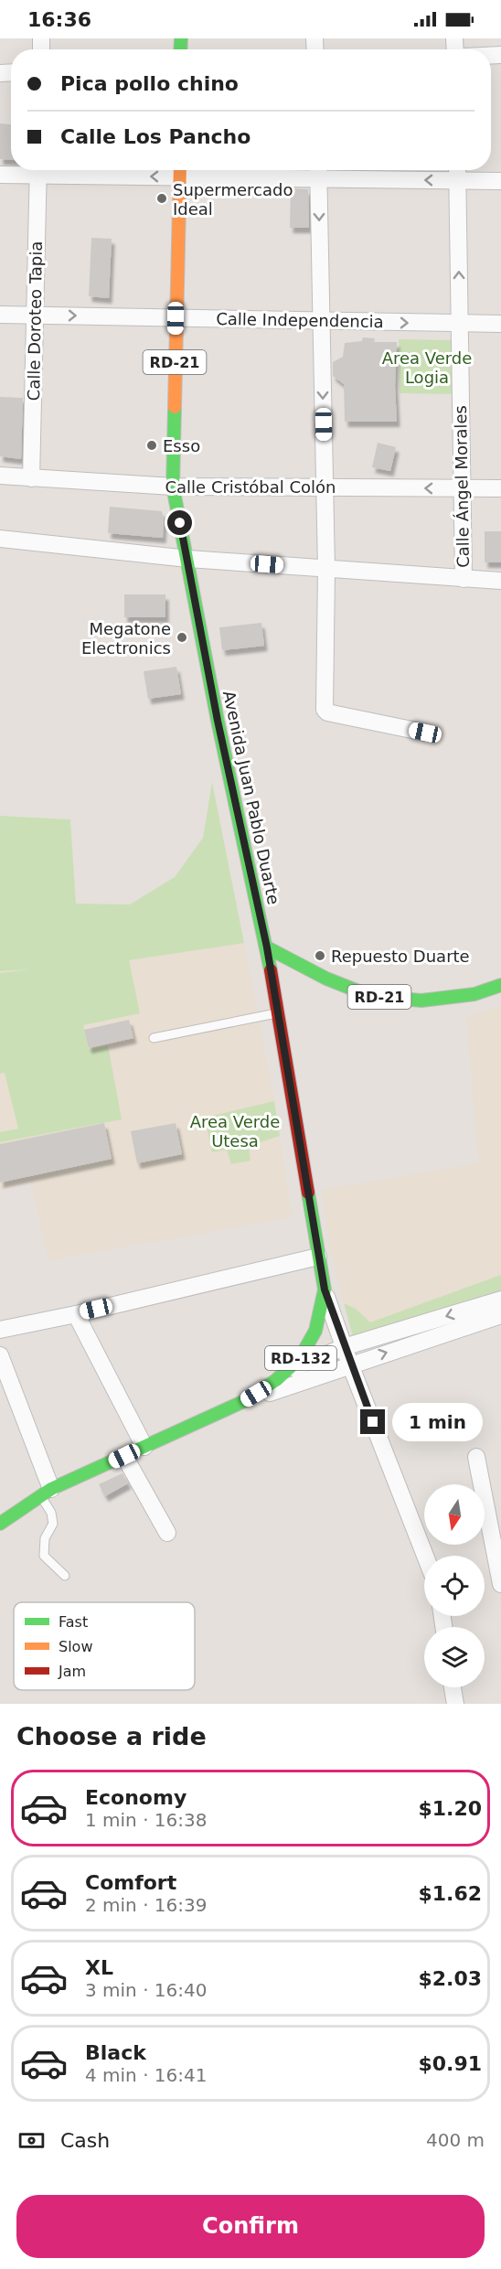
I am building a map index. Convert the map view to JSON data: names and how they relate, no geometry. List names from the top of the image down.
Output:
{
  "streets": {
    "main road": ["RD-21", "Avenida Juan Pablo Duarte", "RD-132"],
    "street": [
      "Calle Independencia",
      "Calle Doroteo Tapia",
      "Calle Cristóbal Colón",
      "Calle Ángel Morales"
    ]
  },
  "crossings": [
    ["Calle Independencia", "Calle Doroteo Tapia"],
    ["Calle Independencia", "Calle Ángel Morales"],
    ["Calle Independencia", "Avenida Juan Pablo Duarte"],
    ["Calle Doroteo Tapia", "Calle Cristóbal Colón"],
    ["RD-21", "Avenida Juan Pablo Duarte"],
    ["Calle Cristóbal Colón", "Calle Ángel Morales"],
    ["Calle Cristóbal Colón", "Avenida Juan Pablo Duarte"],
    ["Avenida Juan Pablo Duarte", "RD-132"]
  ],
  "parks": ["Area Verde Logia", "Area Verde Utesa"],
  "places": [
    "Supermercado Ideal",
    "Esso",
    "Megatone Electronics",
    "Repuesto Duarte"
  ],
  "legend": ["Fast", "Slow", "Jam"],
  "north": "bottom",
  "page": {
    "status": "16:36",
    "banner": ["Pica pollo chino", "Calle Los Pancho"],
    "bubble": "1 min",
    "heading": "Choose a ride",
    "list": [
      {
        "name": "Economy",
        "note": "1 min · 16:38",
        "value": "$1.20"
      },
      {
        "name": "Comfort",
        "note": "2 min · 16:39",
        "value": "$1.62"
      },
      {
        "name": "XL",
        "note": "3 min · 16:40",
        "value": "$2.03"
      },
      {
        "name": "Black",
        "note": "4 min · 16:41",
        "value": "$0.91"
      }
    ],
    "pay": ["Cash", "400 m"],
    "buttons": "Confirm"
  }
}
